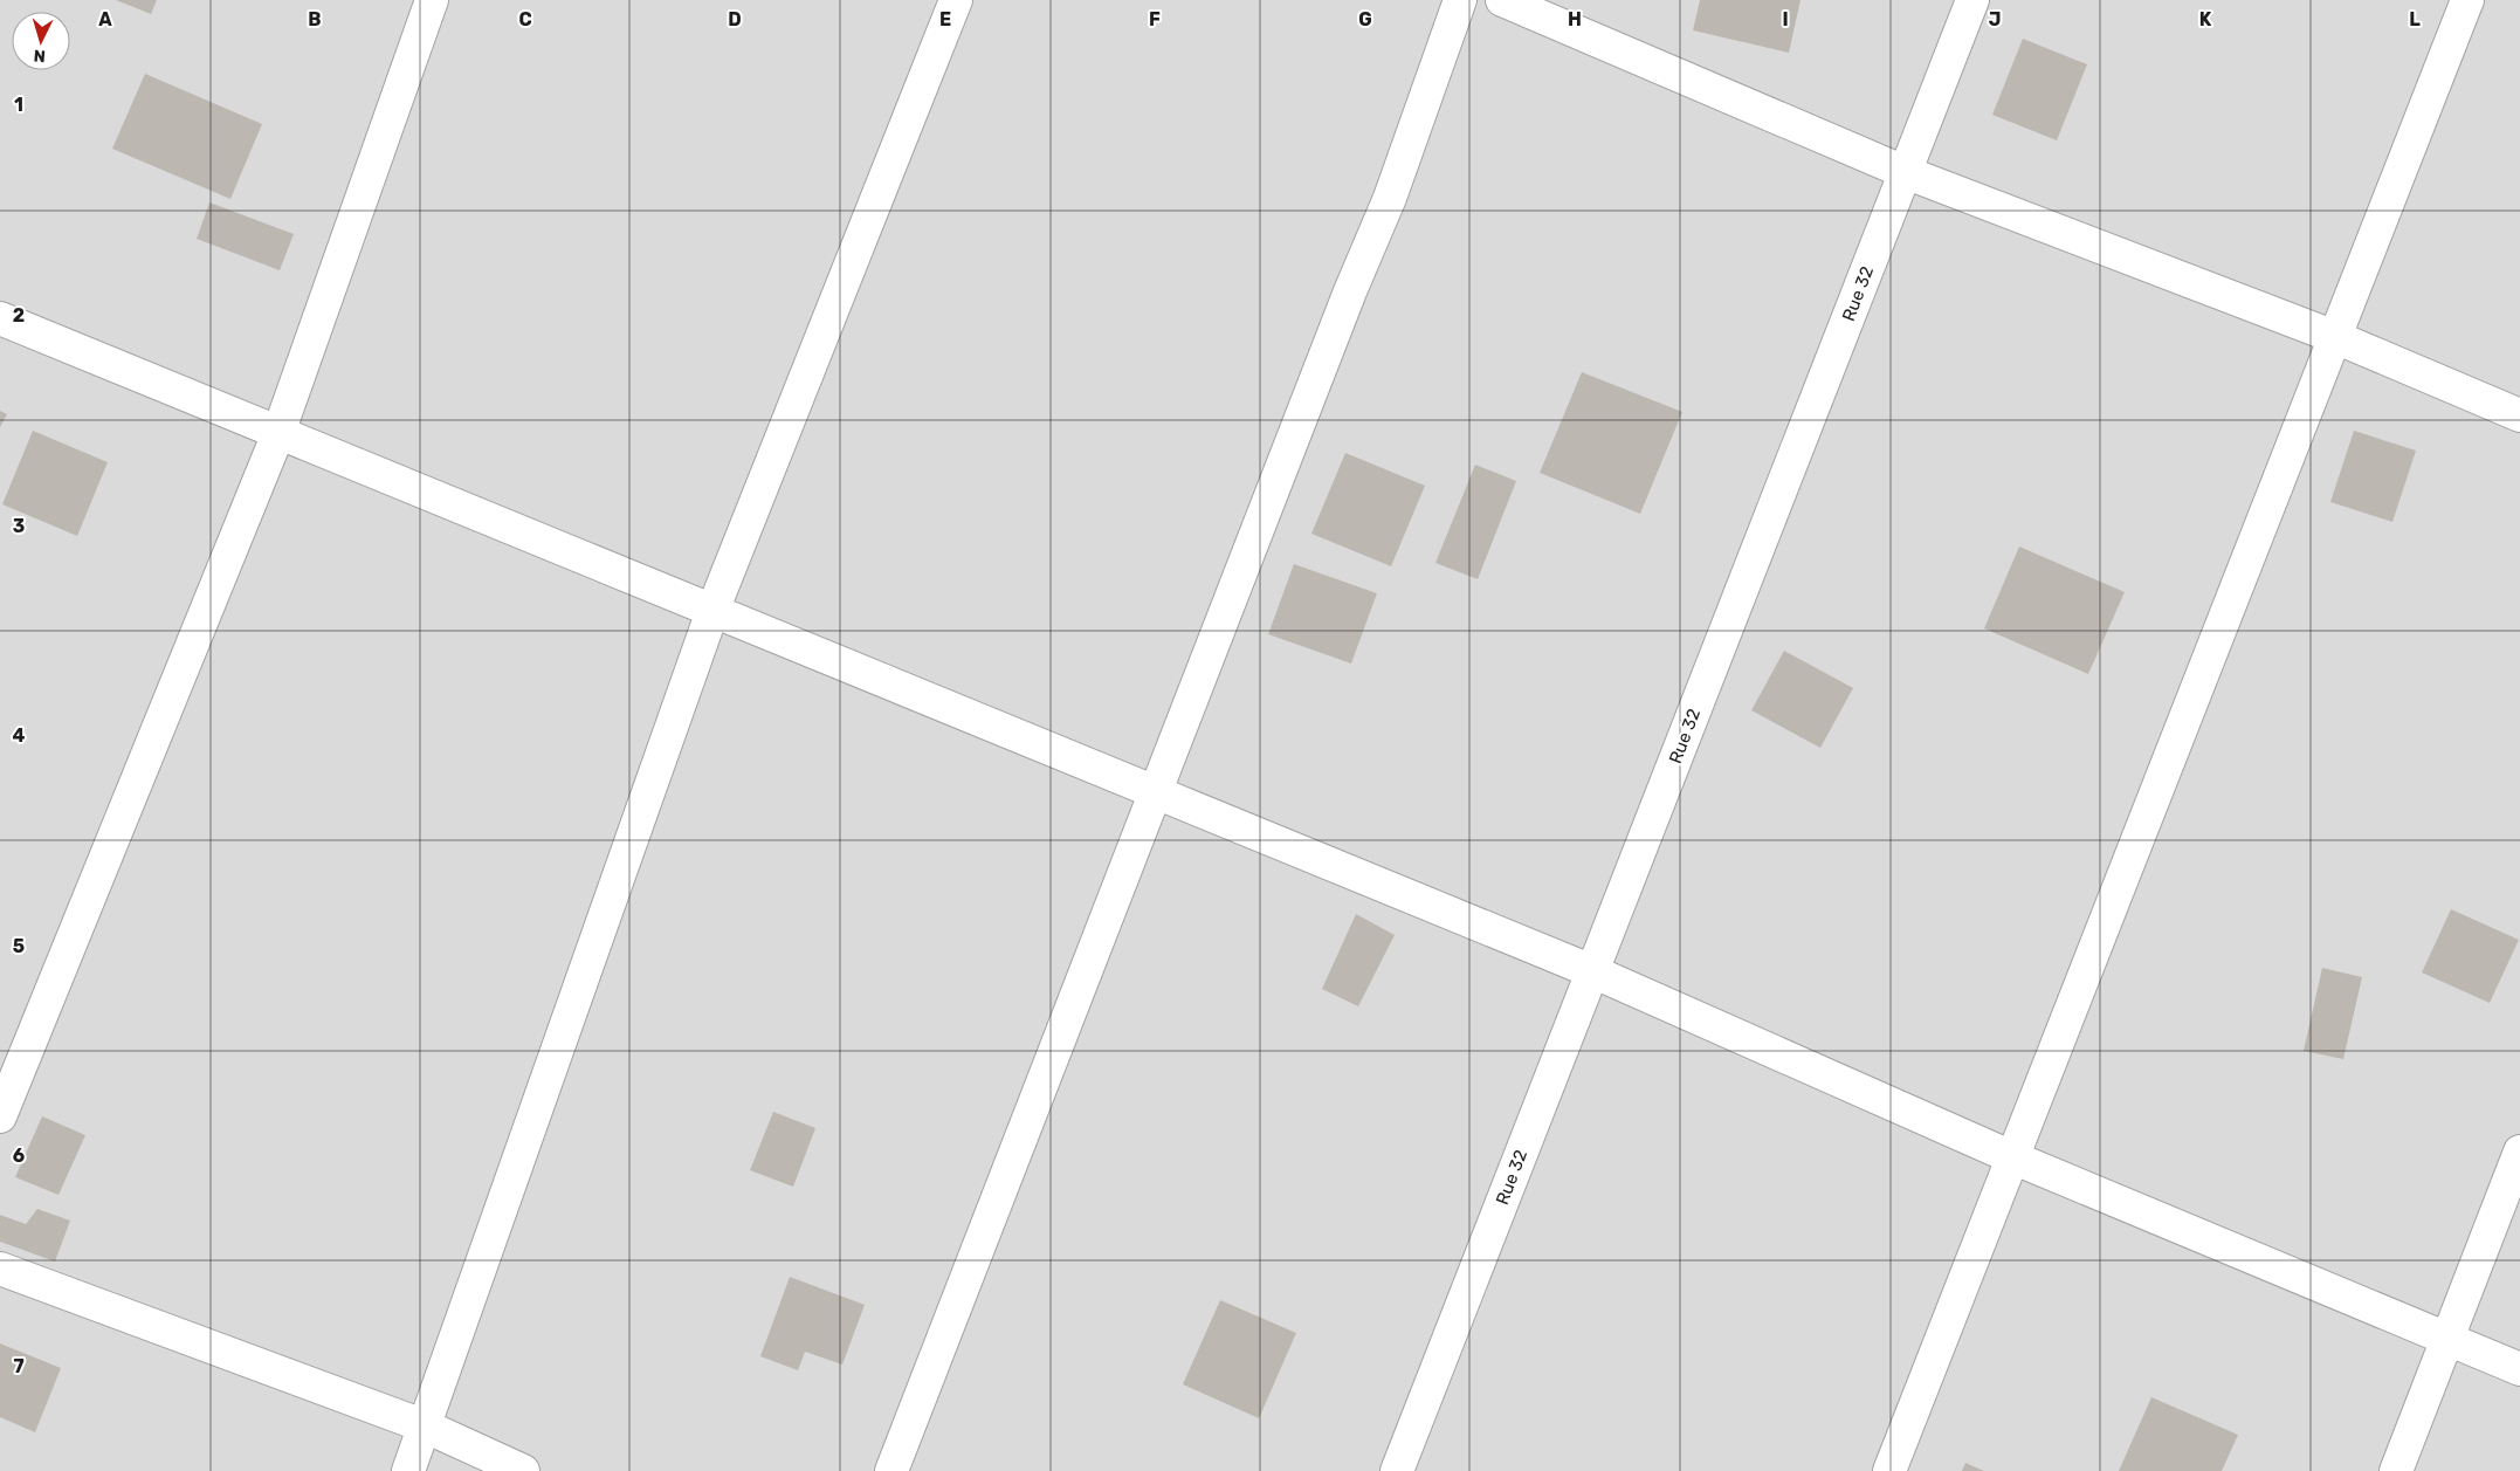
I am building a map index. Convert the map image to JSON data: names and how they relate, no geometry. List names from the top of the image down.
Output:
{
  "streets": {
    "street": ["Rue 32"]
  },
  "north": "bottom",
  "grid": {
    "columns": [
      "A",
      "B",
      "C",
      "D",
      "E",
      "F",
      "G",
      "H",
      "I",
      "J",
      "K",
      "L"
    ],
    "rows": [
      "1",
      "2",
      "3",
      "4",
      "5",
      "6",
      "7"
    ]
  }
}
